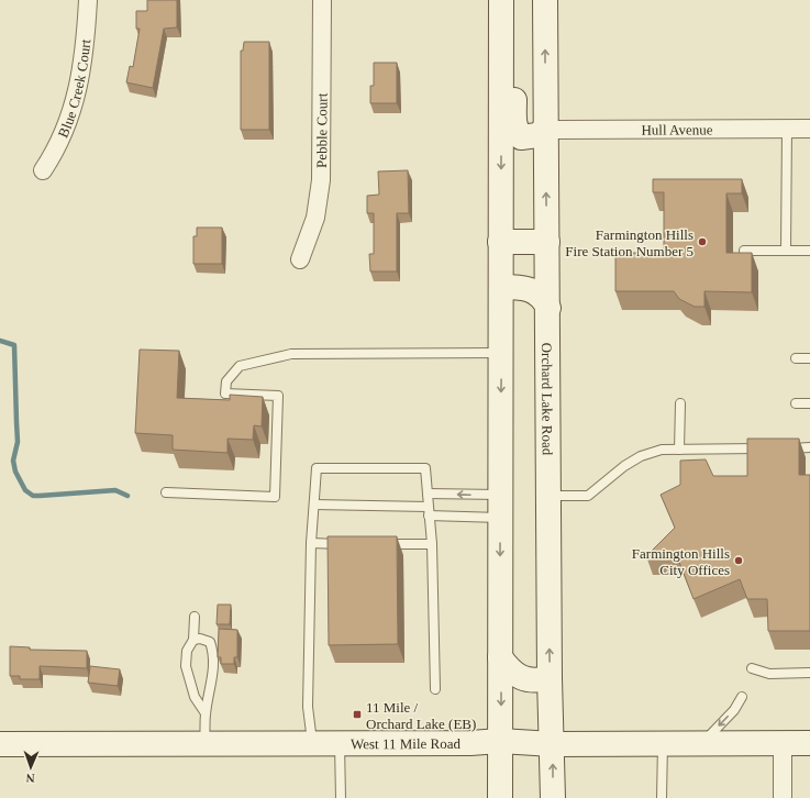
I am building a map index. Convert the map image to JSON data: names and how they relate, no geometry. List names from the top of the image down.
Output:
{
  "streets": {
    "main road": ["Orchard Lake Road", "West 11 Mile Road"],
    "street": ["Blue Creek Court", "Hull Avenue", "Pebble Court"]
  },
  "crossings": [
    ["Hull Avenue", "Orchard Lake Road"],
    ["Orchard Lake Road", "West 11 Mile Road"]
  ],
  "places": {
    "other": ["Farmington Hills Fire Station Number 5", "Farmington Hills City Offices"],
    "transit": ["11 Mile / Orchard Lake (EB)"]
  },
  "north": "bottom"
}
